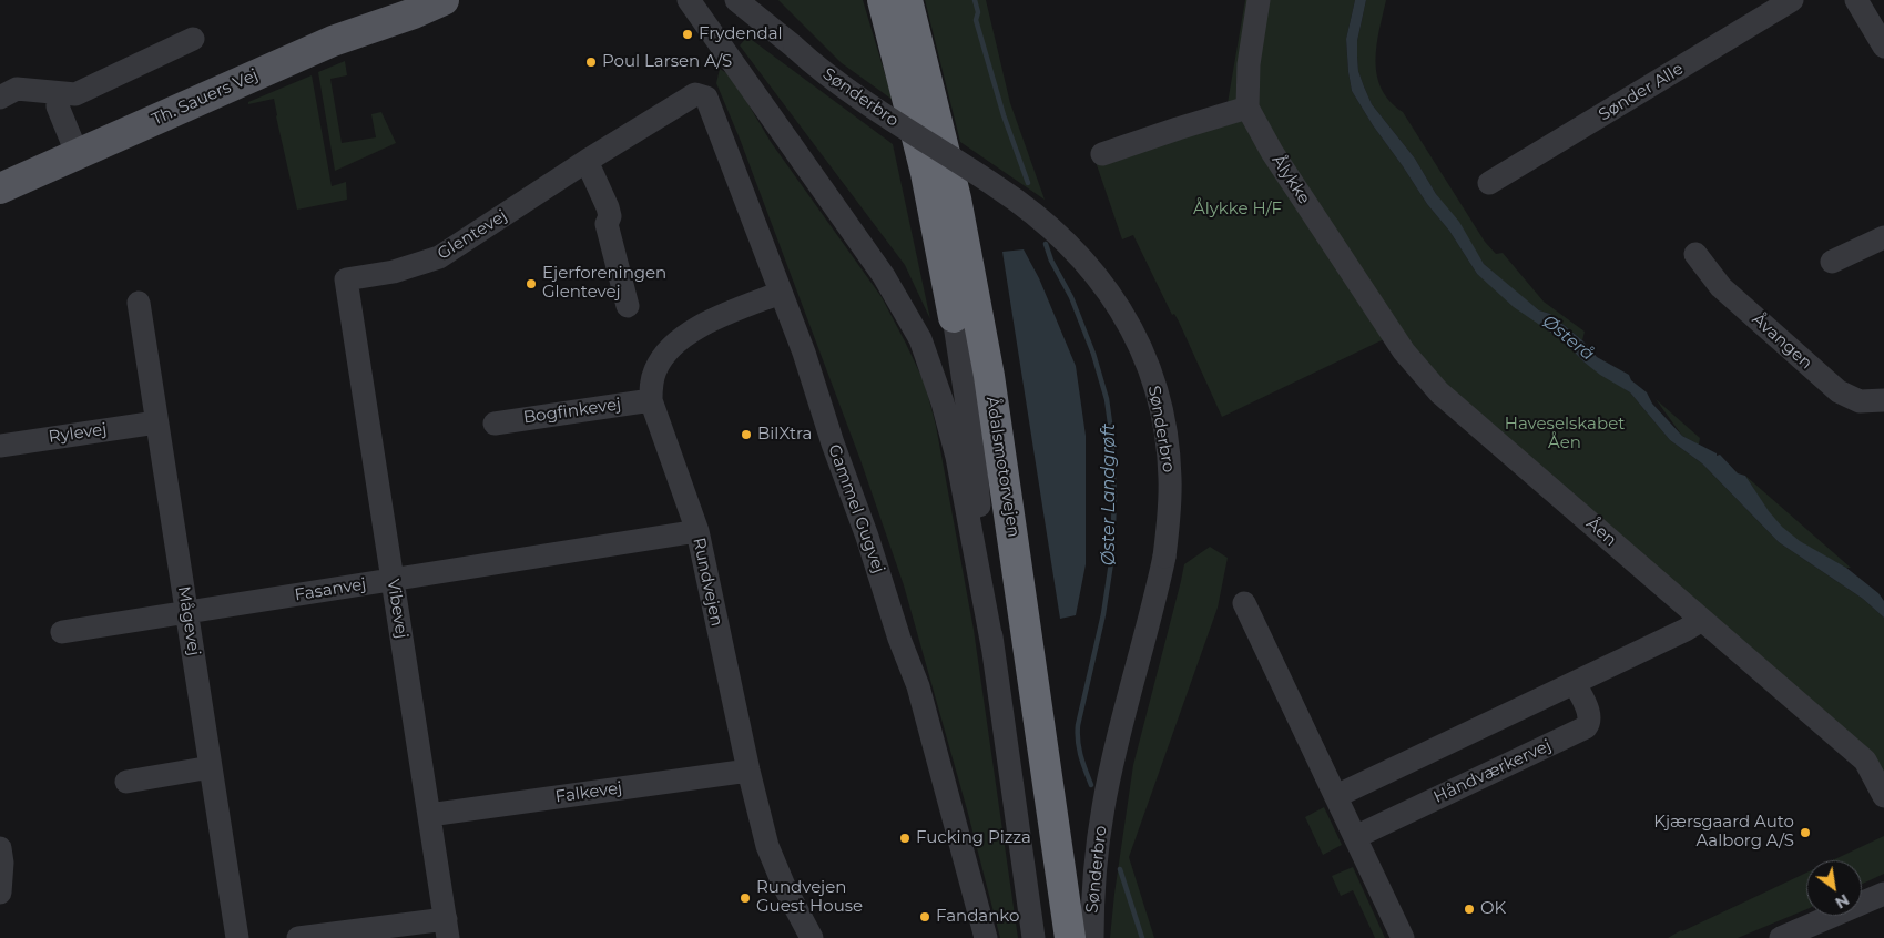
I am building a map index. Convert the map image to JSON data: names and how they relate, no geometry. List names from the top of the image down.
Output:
{
  "streets": {
    "highway": ["Ådalsmotorvejen"],
    "main road": ["Th. Sauers Vej"],
    "street": [
      "Sønder Alle",
      "Sønderbro",
      "Ålykke",
      "Glentevej",
      "Åvangen",
      "Bogfinkevej",
      "Rylevej",
      "Gammel Gugvej",
      "Åen",
      "Rundvejen",
      "Fasanvej",
      "Vibevej",
      "Mågevej",
      "Håndværkervej",
      "Falkevej"
    ]
  },
  "crossings": [
    ["Ålykke", "Åen"],
    ["Glentevej", "Gammel Gugvej"],
    ["Glentevej", "Vibevej"],
    ["Bogfinkevej", "Rundvejen"],
    ["Rylevej", "Mågevej"],
    ["Gammel Gugvej", "Rundvejen"],
    ["Rundvejen", "Fasanvej"],
    ["Rundvejen", "Falkevej"],
    ["Fasanvej", "Vibevej"],
    ["Fasanvej", "Mågevej"],
    ["Vibevej", "Falkevej"]
  ],
  "water": ["Østerå", "Øster Landgrøft"],
  "parks": ["Ålykke H/F", "Haveselskabet Åen"],
  "places": [
    "Frydendal",
    "Poul Larsen A/S",
    "Ejerforeningen Glentevej",
    "BilXtra",
    "Kjærsgaard Auto Aalborg A/S",
    "Fucking Pizza",
    "Rundvejen Guest House",
    "OK",
    "Fandanko"
  ],
  "north": "bottom right"
}
